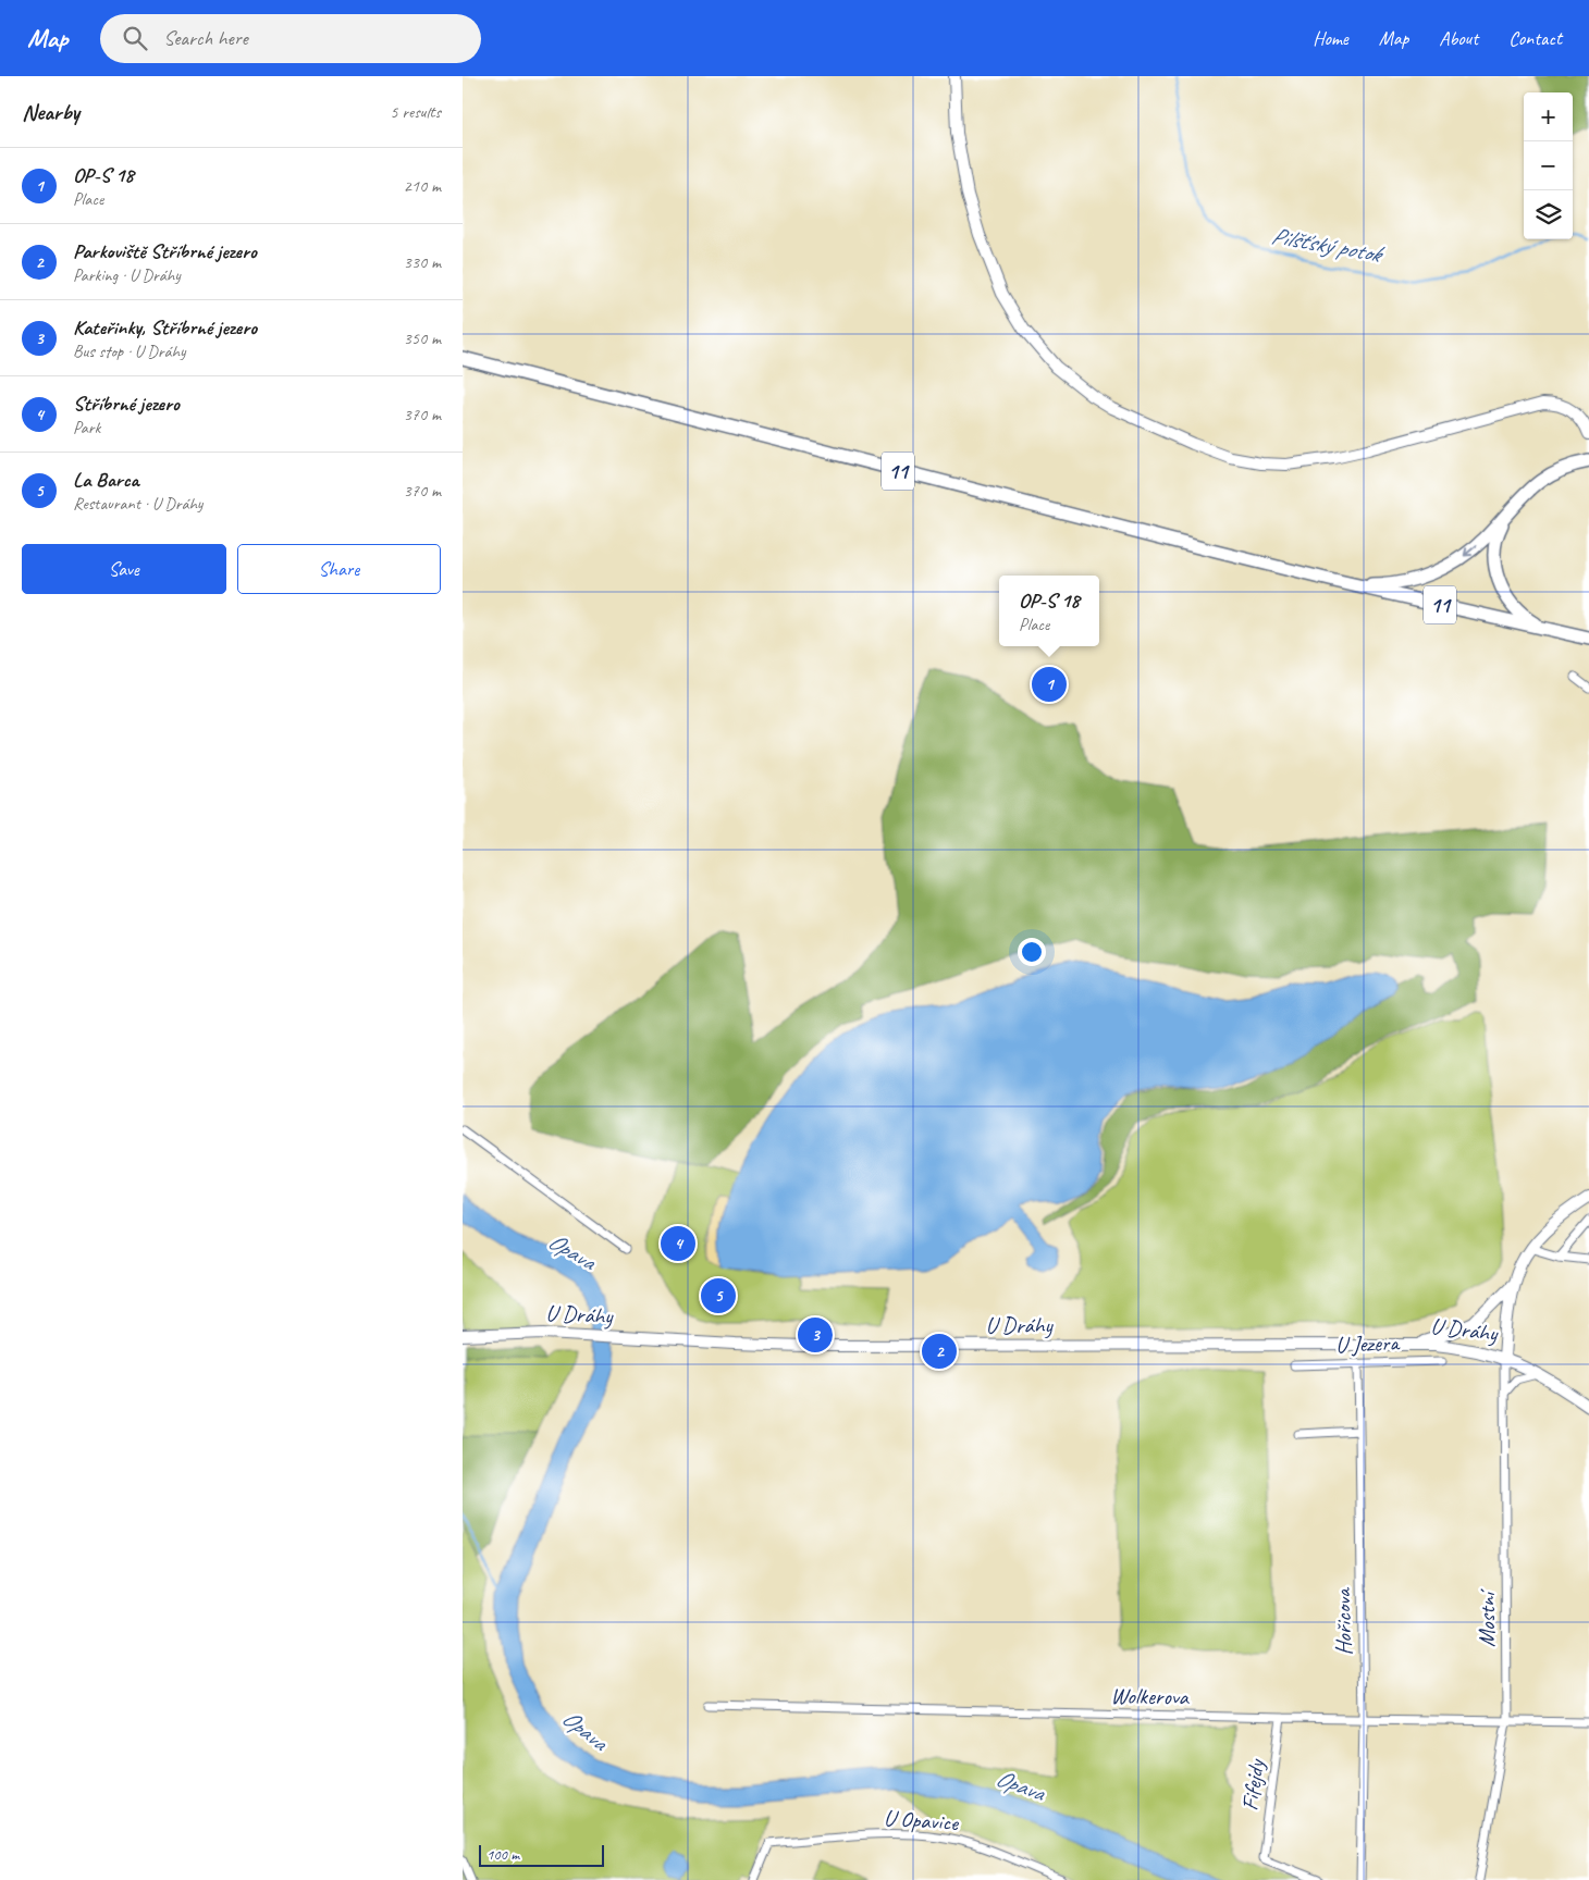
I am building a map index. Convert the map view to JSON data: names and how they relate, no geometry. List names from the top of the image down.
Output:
{
  "streets": {
    "main road": ["11"],
    "street": [
      "U Dráhy",
      "U Jezera",
      "Mostní",
      "Hořicova",
      "Wolkerova",
      "Fifejdy",
      "U Opavice"
    ]
  },
  "crossings": [
    ["U Dráhy", "Mostní"],
    ["U Jezera", "Hořicova"],
    ["Mostní", "Wolkerova"],
    ["Hořicova", "Wolkerova"],
    ["Wolkerova", "Fifejdy"]
  ],
  "water": ["Pilšťský potok", "Opava"],
  "scale_bar": "100 m",
  "page": {
    "header": "Map",
    "search": "Search here",
    "nav": [
      "Home",
      "Map",
      "About",
      "Contact"
    ],
    "heading": ["Nearby", "5 results"],
    "map_buttons": ["+", "−"],
    "list": [
      {
        "mark": "1",
        "name": "OP-S 18",
        "note": "Place",
        "value": "210 m"
      },
      {
        "mark": "2",
        "name": "Parkoviště Stříbrné jezero",
        "note": "Parking · U Dráhy",
        "value": "330 m"
      },
      {
        "mark": "3",
        "name": "Kateřinky, Stříbrné jezero",
        "note": "Bus stop · U Dráhy",
        "value": "350 m"
      },
      {
        "mark": "4",
        "name": "Stříbrné jezero",
        "note": "Park",
        "value": "370 m"
      },
      {
        "mark": "5",
        "name": "La Barca",
        "note": "Restaurant · U Dráhy",
        "value": "370 m"
      }
    ],
    "buttons": ["Save", "Share"],
    "popup": ["OP-S 18", "Place"],
    "pins": [
      "1",
      "4",
      "5",
      "3",
      "2"
    ],
    "scale": "100 m"
  }
}
